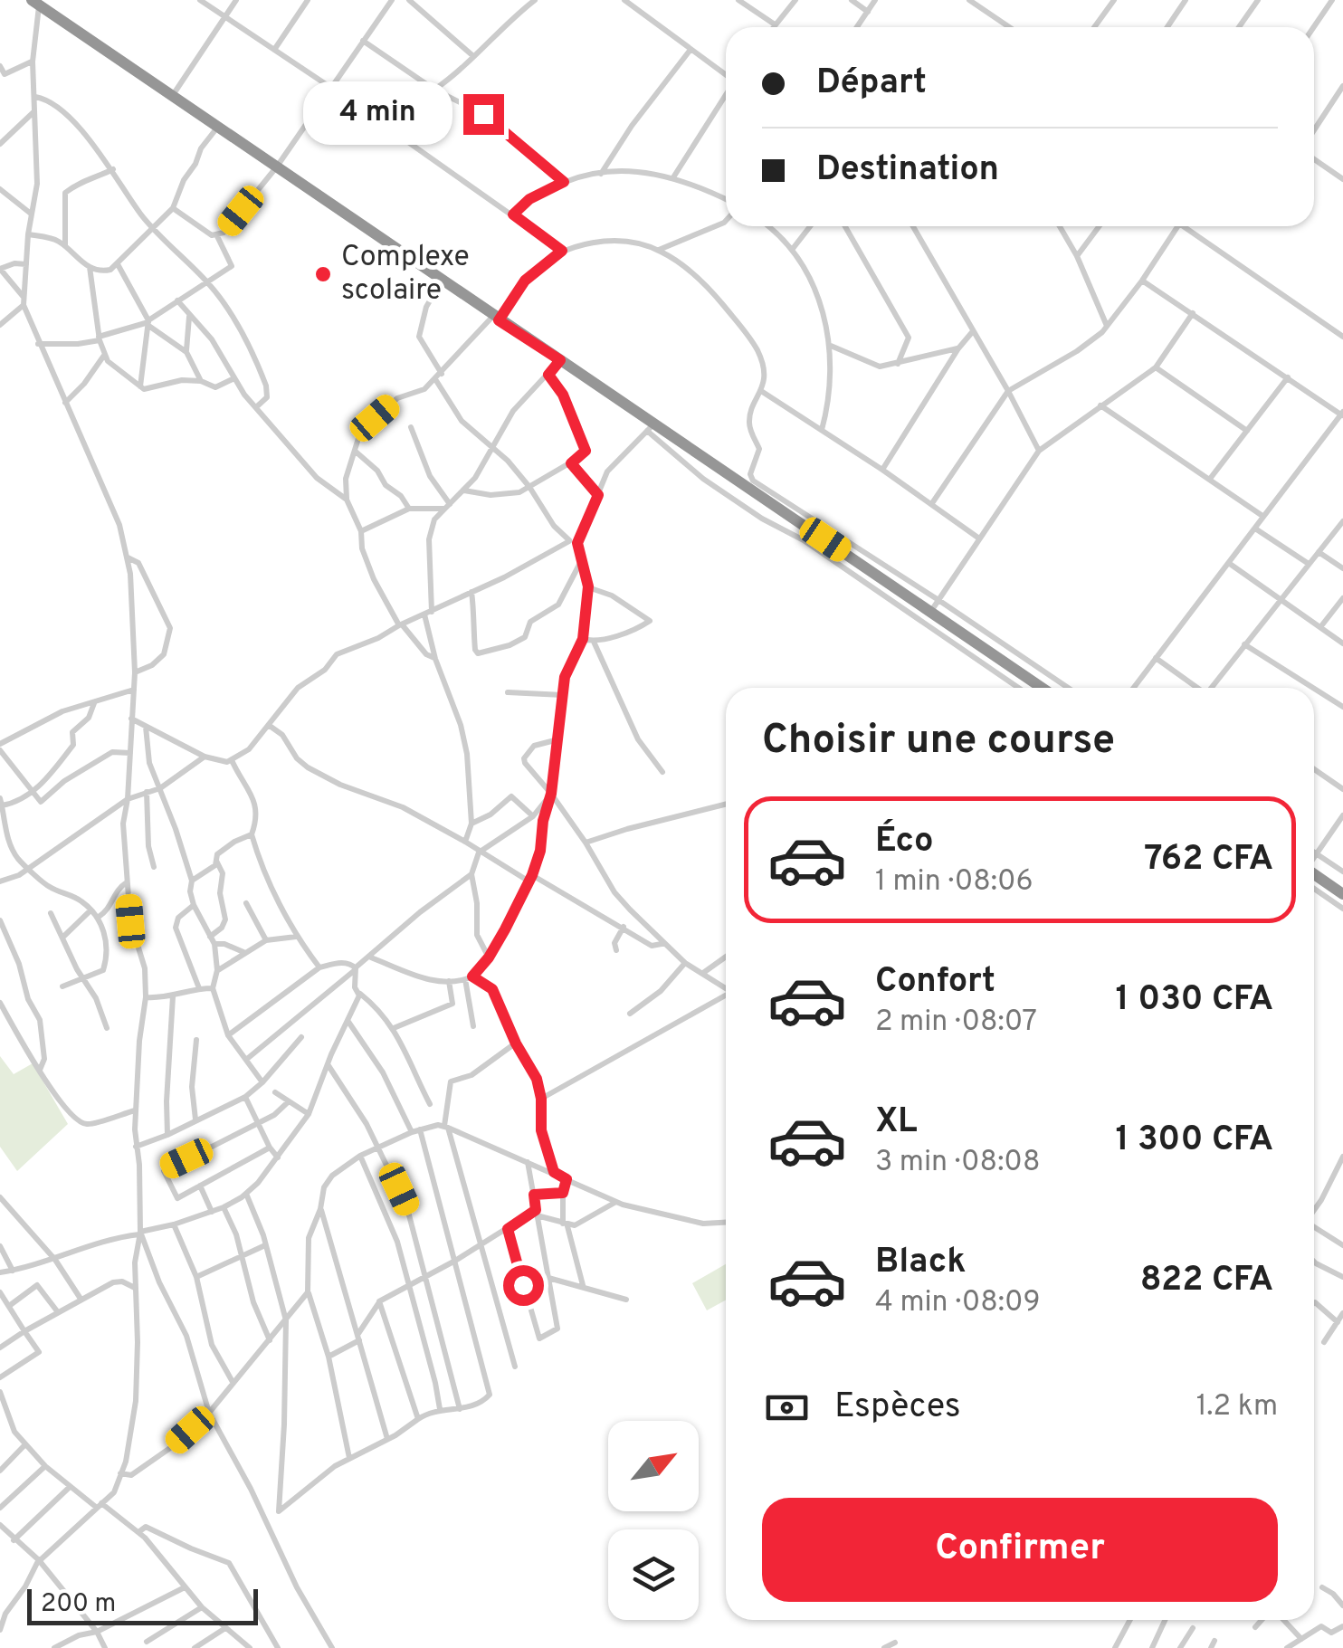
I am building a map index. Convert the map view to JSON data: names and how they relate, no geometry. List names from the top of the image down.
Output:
{
  "places": ["Complexe scolaire"],
  "scale_bar": "200 m",
  "north": "top right",
  "page": {
    "banner": ["Départ", "Destination"],
    "bubble": "4 min",
    "heading": "Choisir une course",
    "list": [
      {
        "name": "Éco",
        "note": "1 min · 08:06",
        "value": "762 CFA"
      },
      {
        "name": "Confort",
        "note": "2 min · 08:07",
        "value": "1 030 CFA"
      },
      {
        "name": "XL",
        "note": "3 min · 08:08",
        "value": "1 300 CFA"
      },
      {
        "name": "Black",
        "note": "4 min · 08:09",
        "value": "822 CFA"
      }
    ],
    "pay": ["Espèces", "1.2 km"],
    "buttons": "Confirmer",
    "scale": "200 m"
  }
}
